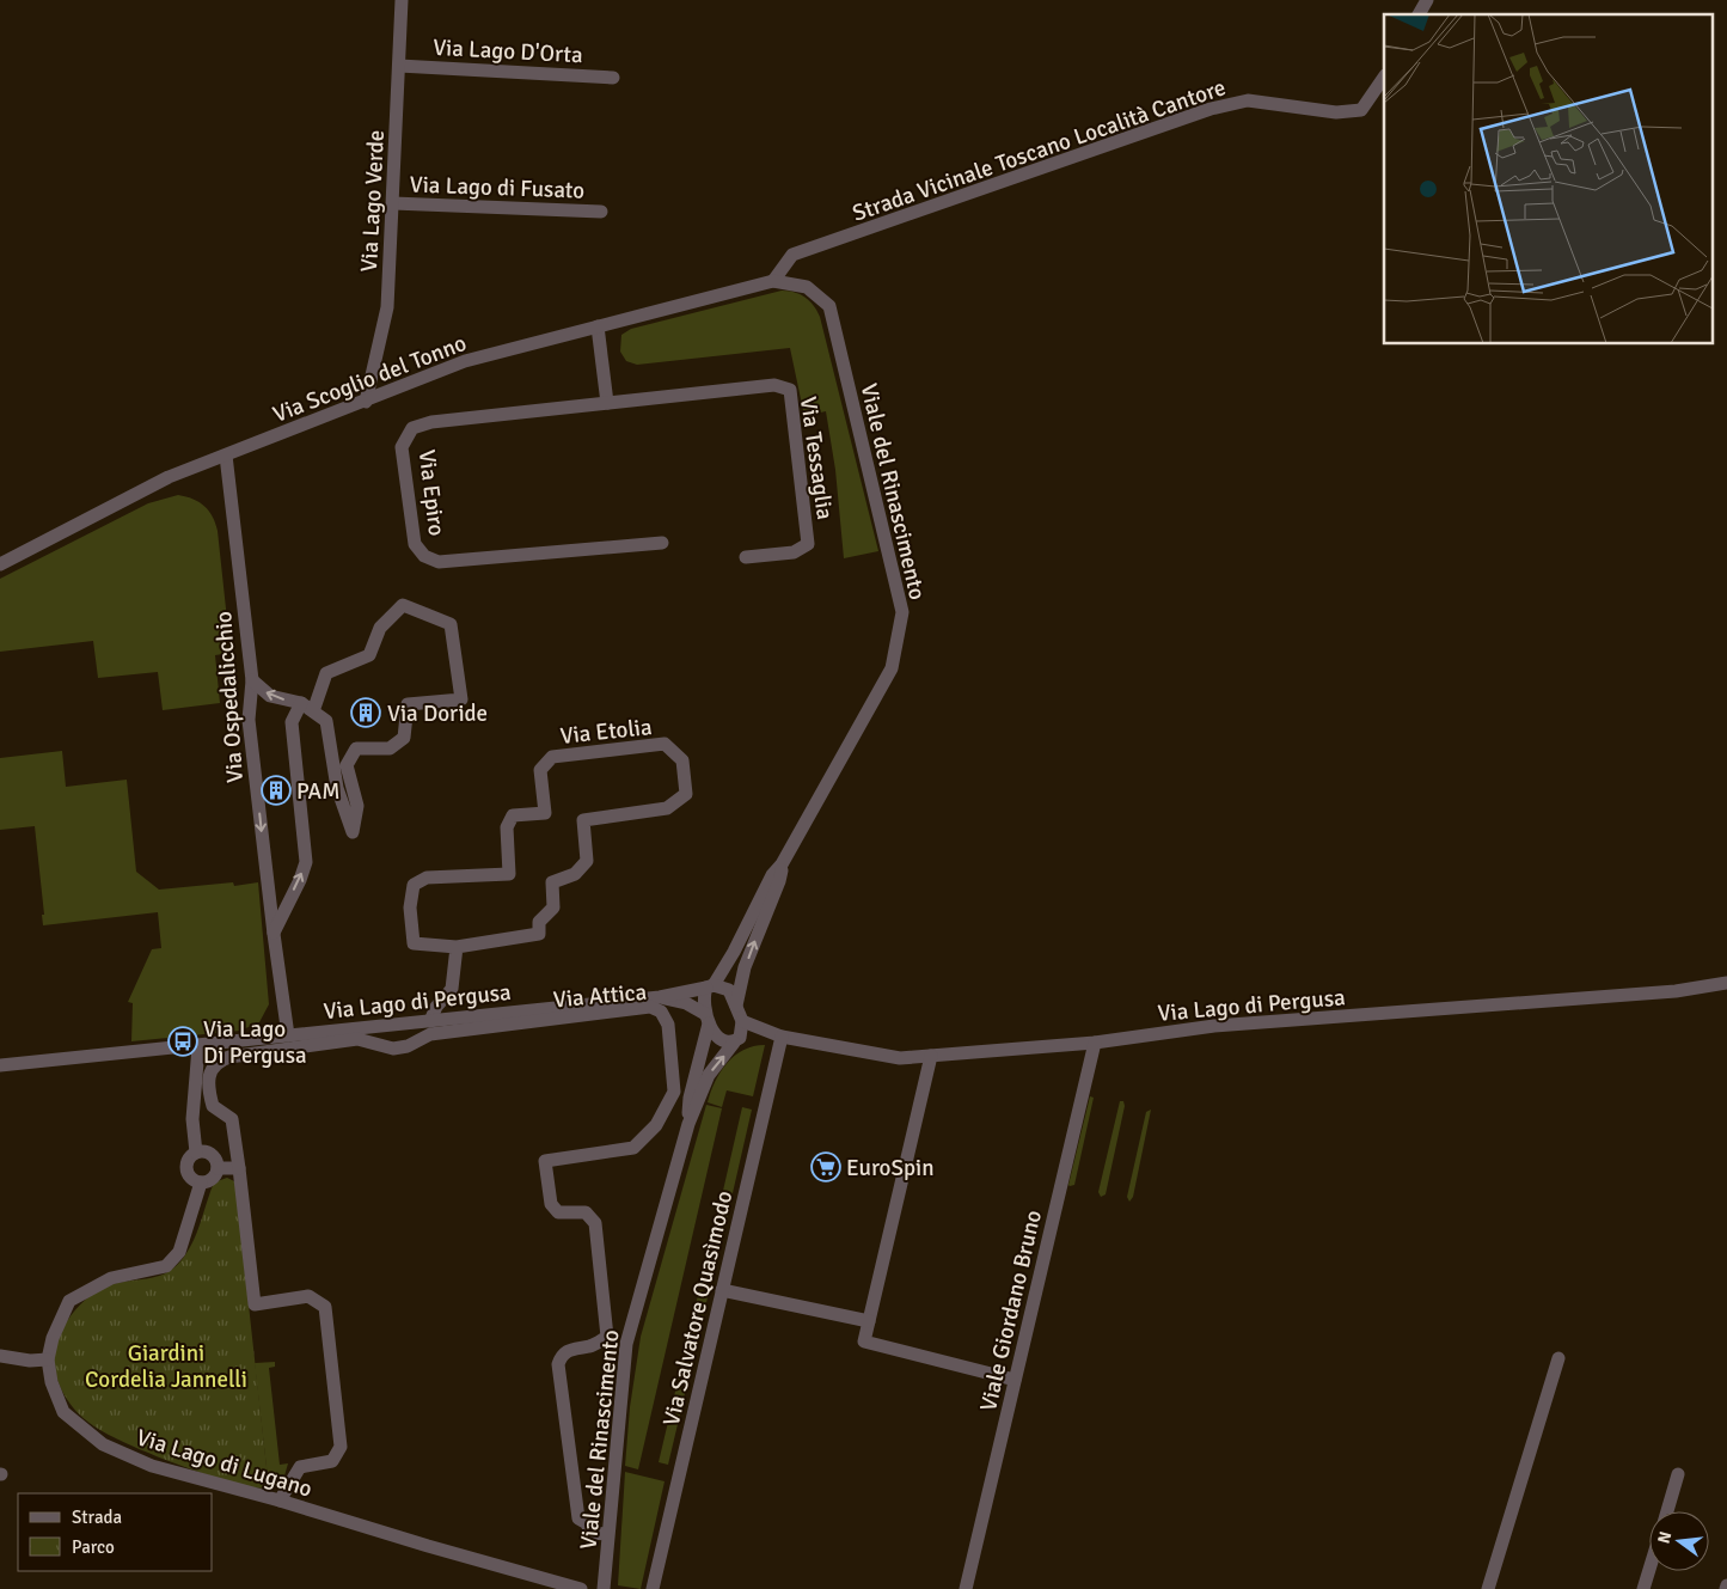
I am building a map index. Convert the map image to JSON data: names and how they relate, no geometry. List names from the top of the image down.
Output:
{
  "streets": {
    "street": [
      "Via Lago D'Orta",
      "Strada Vicinale Toscano Località Cantore",
      "Via Lago di Fusato",
      "Via Lago Verde",
      "Via Scoglio del Tonno",
      "Via Tessaglia",
      "Viale del Rinascimento",
      "Via Epiro",
      "Via Ospedalicchio",
      "Via Etolia",
      "Via Attica",
      "Via Lago di Pergusa",
      "Via Salvatore Quasìmodo",
      "Viale Giordano Bruno",
      "Via Lago di Lugano"
    ]
  },
  "crossings": [
    ["Via Lago D'Orta", "Via Lago Verde"],
    ["Strada Vicinale Toscano Località Cantore", "Via Scoglio del Tonno"],
    ["Strada Vicinale Toscano Località Cantore", "Viale del Rinascimento"],
    ["Via Lago di Fusato", "Via Lago Verde"],
    ["Via Lago Verde", "Via Scoglio del Tonno"],
    ["Via Scoglio del Tonno", "Viale del Rinascimento"],
    ["Via Scoglio del Tonno", "Via Ospedalicchio"],
    ["Via Tessaglia", "Via Epiro"],
    ["Viale del Rinascimento", "Via Attica"],
    ["Via Ospedalicchio", "Via Lago di Pergusa"],
    ["Via Lago di Pergusa", "Via Salvatore Quasìmodo"],
    ["Via Lago di Pergusa", "Viale Giordano Bruno"]
  ],
  "parks": ["Giardini Cordelia Jannelli"],
  "places": {
    "building": ["Via Doride", "PAM"],
    "bus stop": ["Via Lago Di Pergusa"],
    "supermarket": ["EuroSpin"]
  },
  "legend": ["Strada", "Parco"],
  "north": "left"
}
